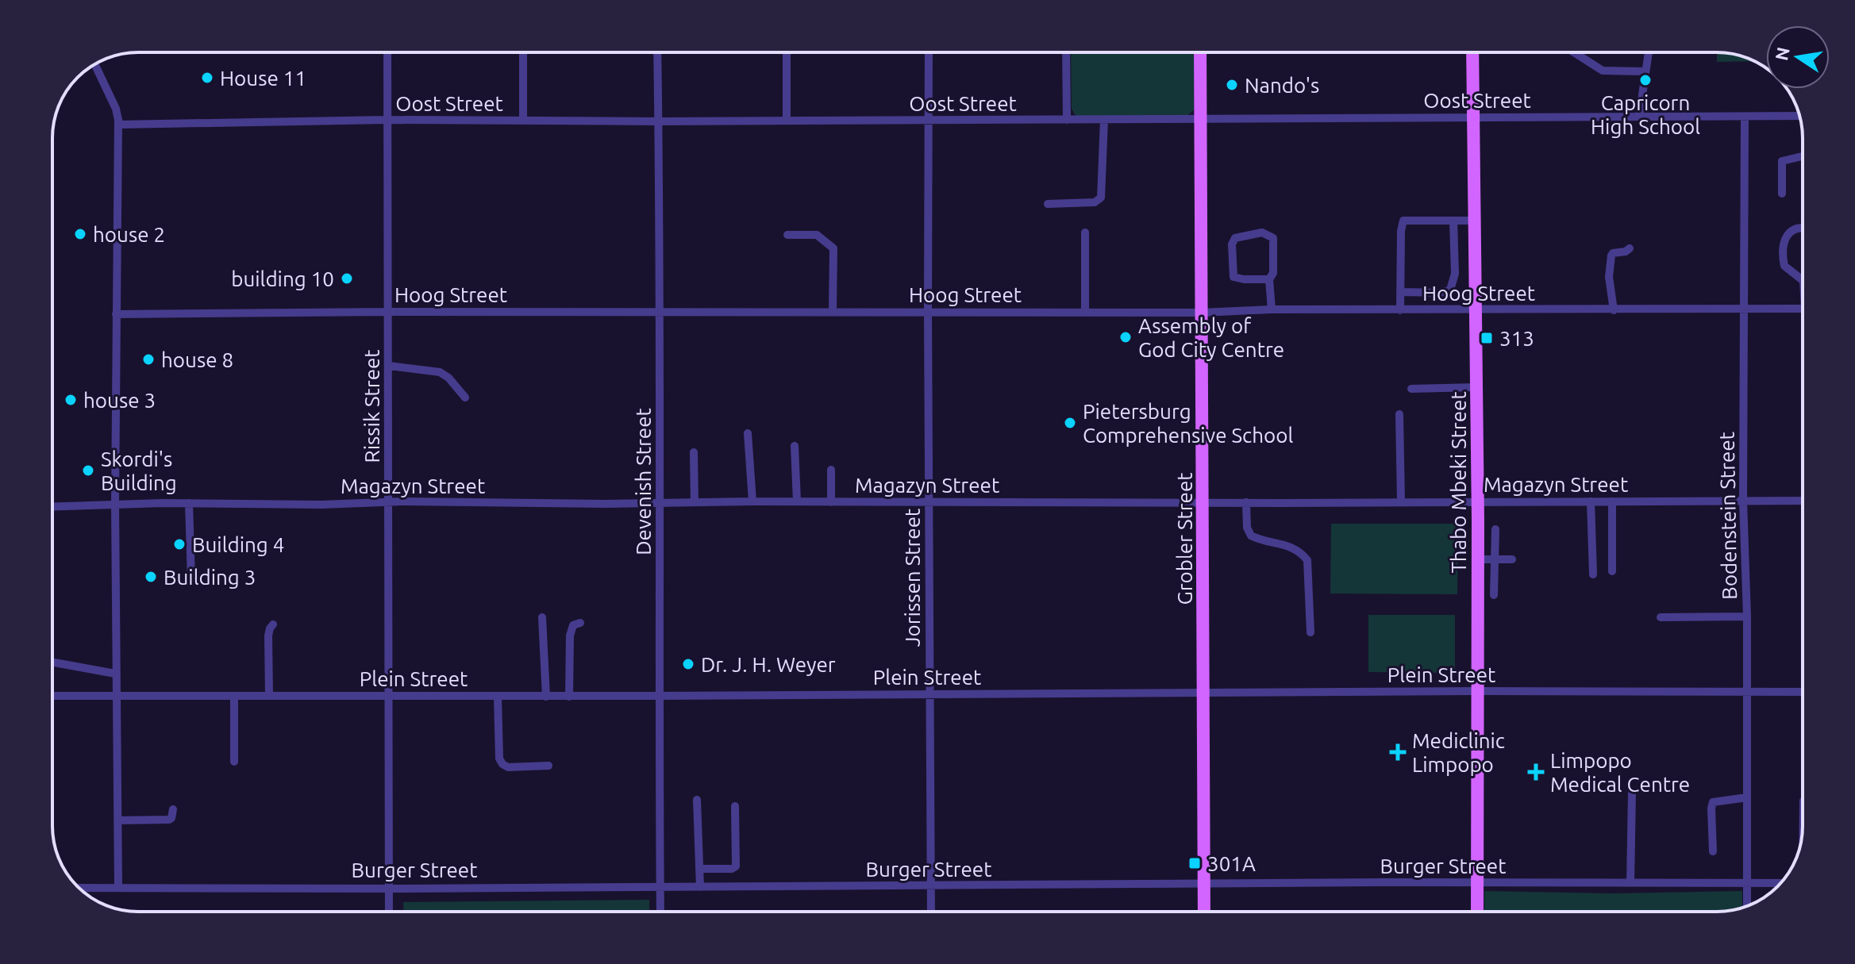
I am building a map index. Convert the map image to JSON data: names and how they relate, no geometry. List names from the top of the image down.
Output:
{
  "streets": {
    "main road": ["Thabo Mbeki Street", "Grobler Street"],
    "street": [
      "Oost Street",
      "Hoog Street",
      "Rissik Street",
      "Devenish Street",
      "Magazyn Street",
      "Bodenstein Street",
      "Jorissen Street",
      "Plein Street",
      "Burger Street"
    ]
  },
  "crossings": [
    ["Oost Street", "Rissik Street"],
    ["Oost Street", "Devenish Street"],
    ["Oost Street", "Thabo Mbeki Street"],
    ["Oost Street", "Bodenstein Street"],
    ["Oost Street", "Grobler Street"],
    ["Oost Street", "Jorissen Street"],
    ["Hoog Street", "Rissik Street"],
    ["Hoog Street", "Devenish Street"],
    ["Hoog Street", "Thabo Mbeki Street"],
    ["Hoog Street", "Bodenstein Street"],
    ["Hoog Street", "Grobler Street"],
    ["Hoog Street", "Jorissen Street"],
    ["Rissik Street", "Magazyn Street"],
    ["Rissik Street", "Plein Street"],
    ["Rissik Street", "Burger Street"],
    ["Devenish Street", "Magazyn Street"],
    ["Devenish Street", "Plein Street"],
    ["Devenish Street", "Burger Street"],
    ["Thabo Mbeki Street", "Magazyn Street"],
    ["Thabo Mbeki Street", "Plein Street"],
    ["Thabo Mbeki Street", "Burger Street"],
    ["Magazyn Street", "Bodenstein Street"],
    ["Magazyn Street", "Grobler Street"],
    ["Magazyn Street", "Jorissen Street"],
    ["Bodenstein Street", "Plein Street"],
    ["Bodenstein Street", "Burger Street"],
    ["Grobler Street", "Plein Street"],
    ["Grobler Street", "Burger Street"],
    ["Jorissen Street", "Plein Street"],
    ["Jorissen Street", "Burger Street"]
  ],
  "places": {
    "other": [
      "House 11",
      "Capricorn High School",
      "Nando's",
      "house 2",
      "building 10",
      "Assembly of God City Centre",
      "house 8",
      "house 3",
      "Pietersburg Comprehensive School",
      "Skordi's Building",
      "Building 4",
      "Building 3",
      "Dr. J. H. Weyer"
    ],
    "transit": ["313", "301A"],
    "health": ["Mediclinic Limpopo", "Limpopo Medical Centre"]
  },
  "north": "left"
}
